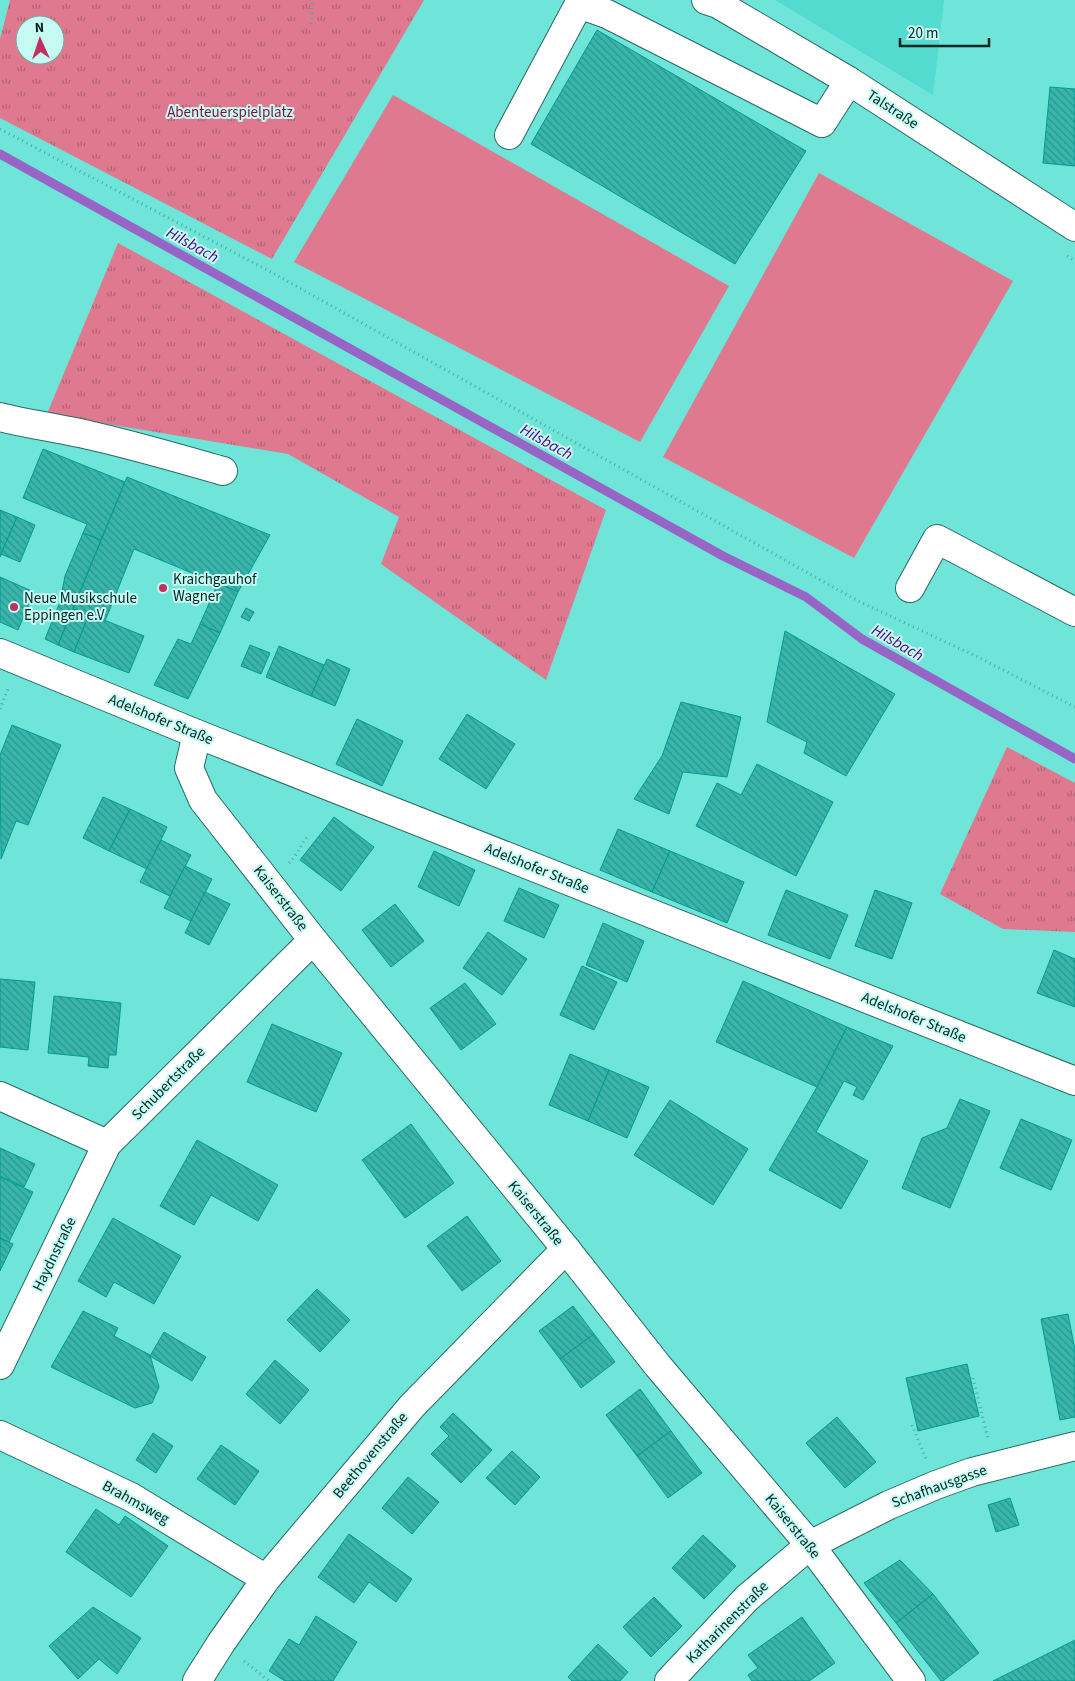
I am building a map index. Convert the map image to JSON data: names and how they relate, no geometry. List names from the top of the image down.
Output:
{
  "streets": {
    "street": [
      "Talstraße",
      "Adelshofer Straße",
      "Kaiserstraße",
      "Schubertstraße",
      "Haydnstraße",
      "Beethovenstraße",
      "Schafhausgasse",
      "Brahmsweg",
      "Katharinenstraße"
    ]
  },
  "crossings": [
    ["Adelshofer Straße", "Kaiserstraße"],
    ["Kaiserstraße", "Schubertstraße"],
    ["Kaiserstraße", "Beethovenstraße"],
    ["Kaiserstraße", "Schafhausgasse"],
    ["Kaiserstraße", "Katharinenstraße"],
    ["Schubertstraße", "Haydnstraße"],
    ["Beethovenstraße", "Brahmsweg"],
    ["Schafhausgasse", "Katharinenstraße"]
  ],
  "water": ["Hilsbach"],
  "parks": ["Abenteuerspielplatz"],
  "places": ["Kraichgauhof Wagner", "Neue Musikschule Eppingen e.V"],
  "scale_bar": "20 m",
  "north": "top"
}
